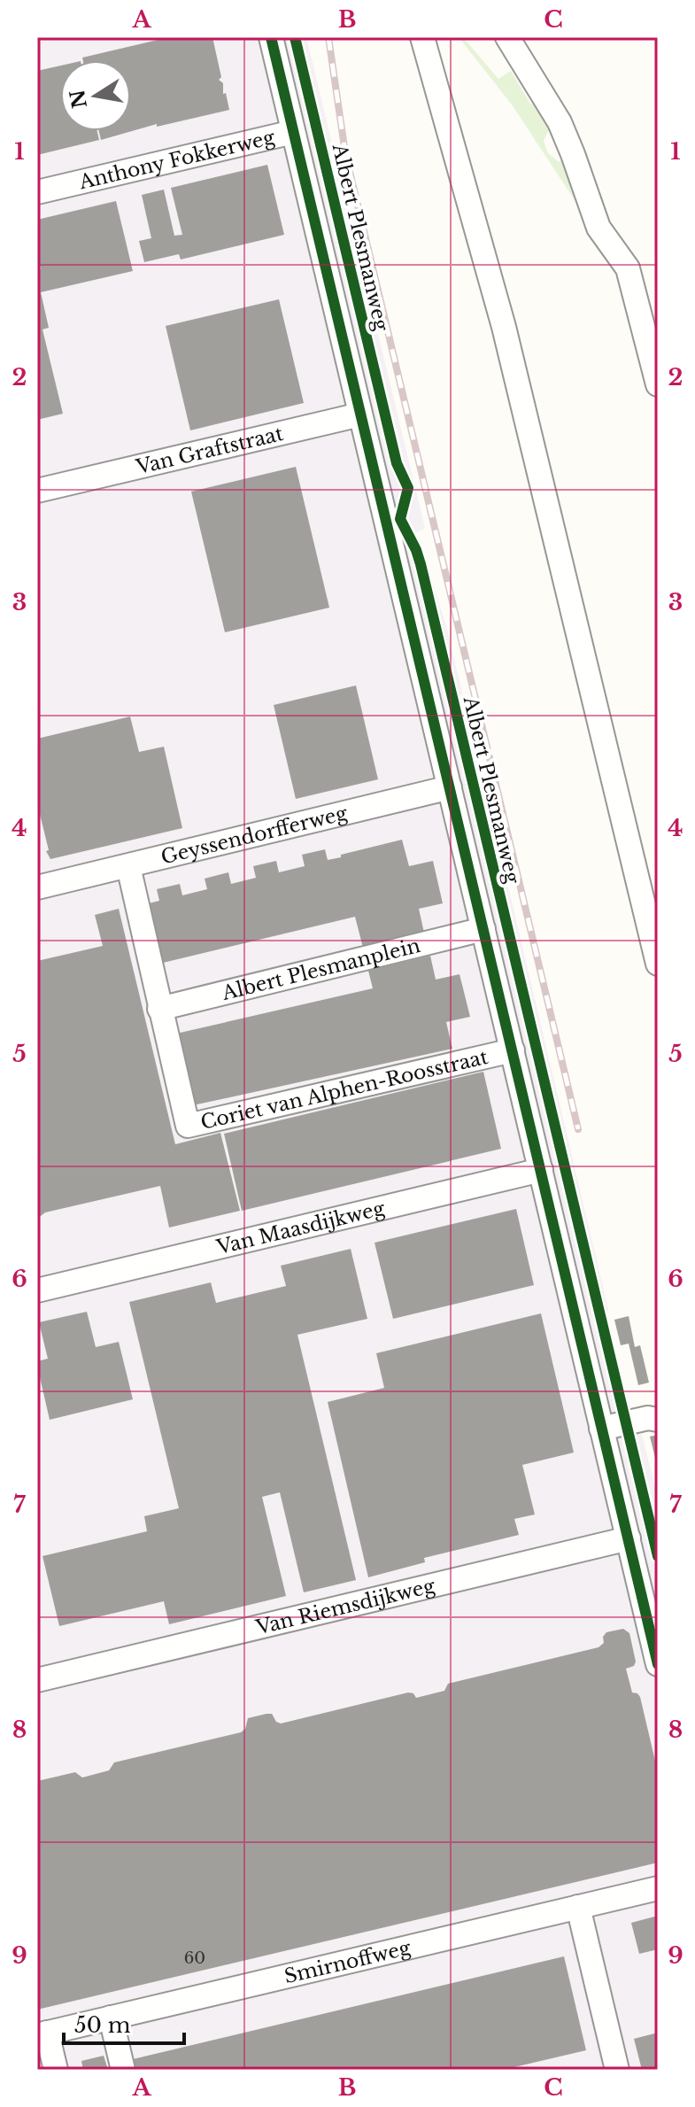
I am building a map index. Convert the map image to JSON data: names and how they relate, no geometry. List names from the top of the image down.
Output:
{
  "streets": {
    "street": [
      "Anthony Fokkerweg",
      "Albert Plesmanweg",
      "Van Graftstraat",
      "Geyssendorfferweg",
      "Albert Plesmanplein",
      "Coriet van Alphen-Roosstraat",
      "Van Maasdijkweg",
      "Van Riemsdijkweg",
      "Smirnoffweg"
    ]
  },
  "crossings": [
    ["Anthony Fokkerweg", "Albert Plesmanweg"],
    ["Albert Plesmanweg", "Van Graftstraat"],
    ["Albert Plesmanweg", "Geyssendorfferweg"],
    ["Albert Plesmanweg", "Albert Plesmanplein"],
    ["Albert Plesmanweg", "Coriet van Alphen-Roosstraat"],
    ["Albert Plesmanweg", "Van Maasdijkweg"],
    ["Albert Plesmanweg", "Van Riemsdijkweg"],
    ["Geyssendorfferweg", "Coriet van Alphen-Roosstraat"],
    ["Albert Plesmanplein", "Coriet van Alphen-Roosstraat"]
  ],
  "house_numbers": ["60"],
  "scale_bar": "50 m",
  "north": "left",
  "grid": {
    "columns": ["A", "B", "C"],
    "rows": [
      "1",
      "2",
      "3",
      "4",
      "5",
      "6",
      "7",
      "8",
      "9"
    ]
  }
}
